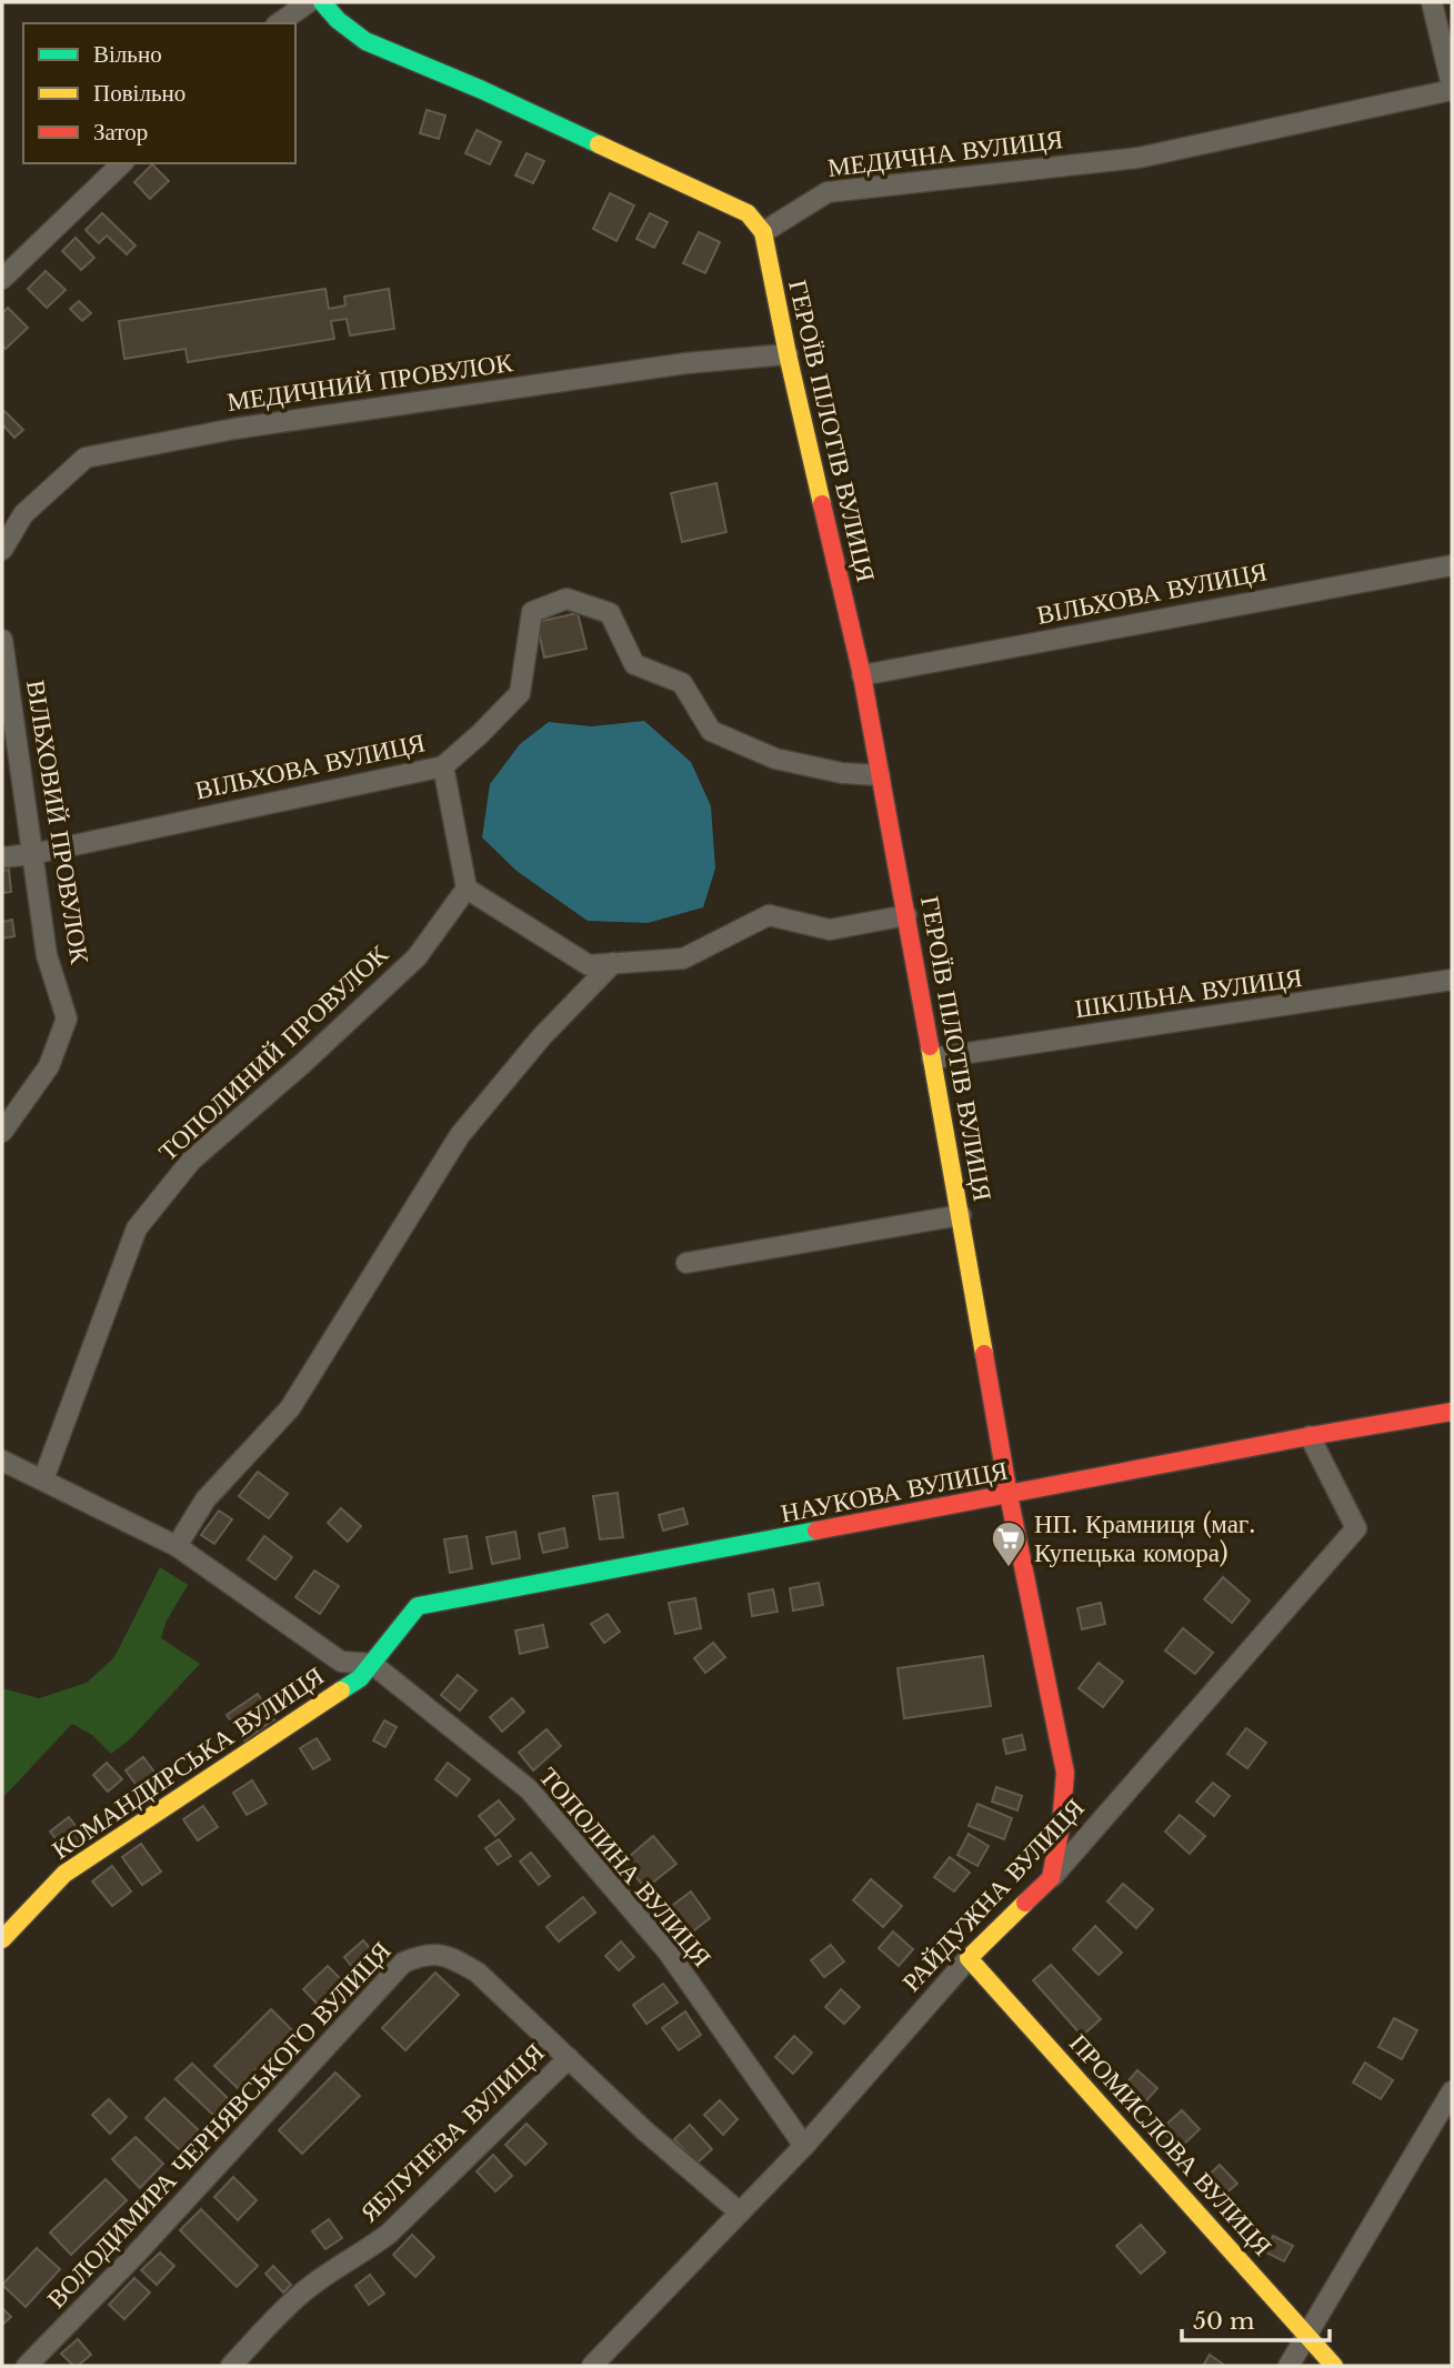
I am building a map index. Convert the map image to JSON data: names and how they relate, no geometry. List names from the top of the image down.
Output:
{
  "streets": {
    "street": [
      "МЕДИЧНА ВУЛИЦЯ",
      "МЕДИЧНИЙ ПРОВУЛОК",
      "ГЕРОЇВ ПІЛОТІВ ВУЛИЦЯ",
      "ВІЛЬХОВА ВУЛИЦЯ",
      "ВІЛЬХОВИЙ ПРОВУЛОК",
      "ШКІЛЬНА ВУЛИЦЯ",
      "ТОПОЛИНИЙ ПРОВУЛОК",
      "НАУКОВА ВУЛИЦЯ",
      "КОМАНДИРСЬКА ВУЛИЦЯ",
      "ТОПОЛИНА ВУЛИЦЯ",
      "РАЙДУЖНА ВУЛИЦЯ",
      "ВОЛОДИМИРА ЧЕРНЯВСЬКОГО ВУЛИЦЯ",
      "ЯБЛУНЕВА ВУЛИЦЯ",
      "ПРОМИСЛОВА ВУЛИЦЯ"
    ]
  },
  "crossings": [
    ["МЕДИЧНА ВУЛИЦЯ", "ГЕРОЇВ ПІЛОТІВ ВУЛИЦЯ"],
    ["МЕДИЧНИЙ ПРОВУЛОК", "ГЕРОЇВ ПІЛОТІВ ВУЛИЦЯ"],
    ["ГЕРОЇВ ПІЛОТІВ ВУЛИЦЯ", "ВІЛЬХОВА ВУЛИЦЯ"],
    ["ГЕРОЇВ ПІЛОТІВ ВУЛИЦЯ", "ШКІЛЬНА ВУЛИЦЯ"],
    ["ГЕРОЇВ ПІЛОТІВ ВУЛИЦЯ", "НАУКОВА ВУЛИЦЯ"],
    ["ГЕРОЇВ ПІЛОТІВ ВУЛИЦЯ", "РАЙДУЖНА ВУЛИЦЯ"],
    ["ВІЛЬХОВА ВУЛИЦЯ", "ВІЛЬХОВИЙ ПРОВУЛОК"],
    ["ТОПОЛИНИЙ ПРОВУЛОК", "ТОПОЛИНА ВУЛИЦЯ"],
    ["НАУКОВА ВУЛИЦЯ", "КОМАНДИРСЬКА ВУЛИЦЯ"],
    ["НАУКОВА ВУЛИЦЯ", "ТОПОЛИНА ВУЛИЦЯ"],
    ["НАУКОВА ВУЛИЦЯ", "РАЙДУЖНА ВУЛИЦЯ"],
    ["КОМАНДИРСЬКА ВУЛИЦЯ", "ТОПОЛИНА ВУЛИЦЯ"],
    ["ТОПОЛИНА ВУЛИЦЯ", "РАЙДУЖНА ВУЛИЦЯ"],
    ["РАЙДУЖНА ВУЛИЦЯ", "ВОЛОДИМИРА ЧЕРНЯВСЬКОГО ВУЛИЦЯ"],
    ["РАЙДУЖНА ВУЛИЦЯ", "ПРОМИСЛОВА ВУЛИЦЯ"],
    ["ВОЛОДИМИРА ЧЕРНЯВСЬКОГО ВУЛИЦЯ", "ЯБЛУНЕВА ВУЛИЦЯ"]
  ],
  "places": {
    "supermarket": ["НП. Крамниця (маг. Купецька комора)"]
  },
  "legend": ["Вільно", "Повільно", "Затор"],
  "scale_bar": "50 m"
}
